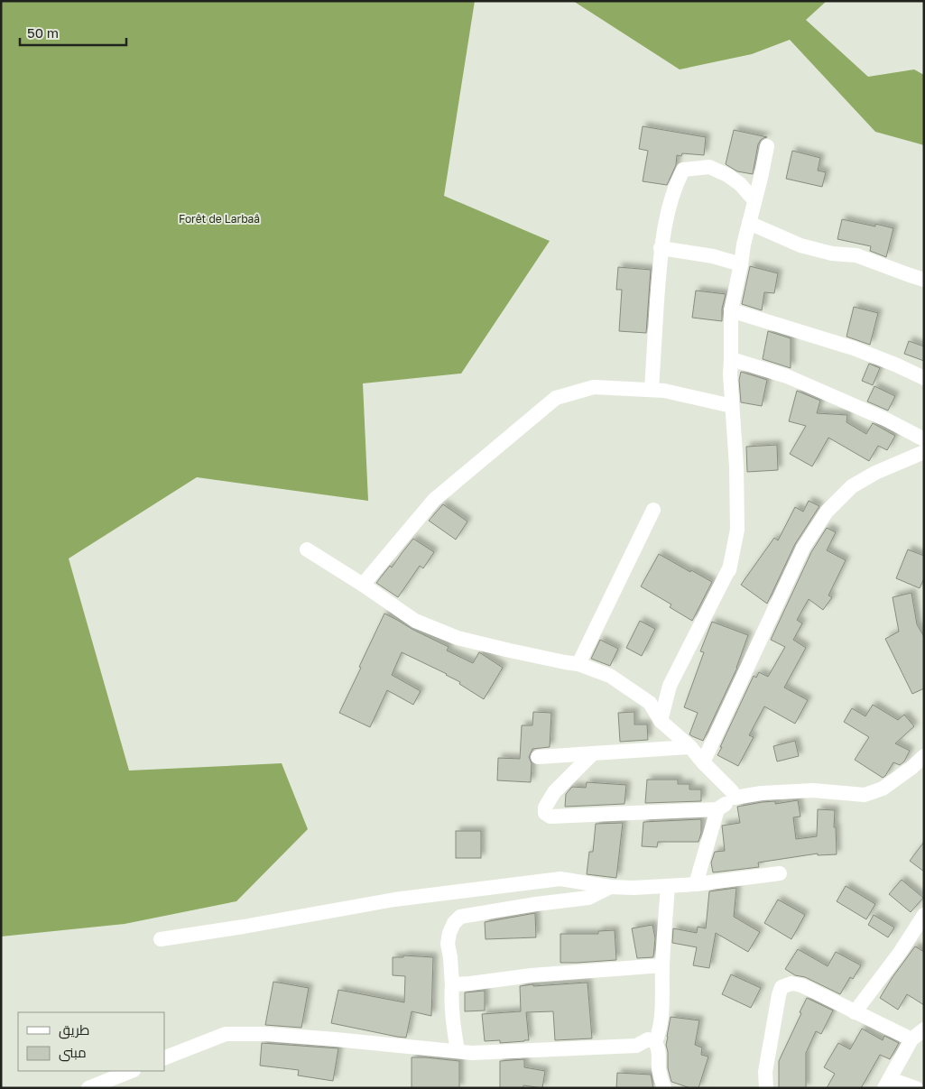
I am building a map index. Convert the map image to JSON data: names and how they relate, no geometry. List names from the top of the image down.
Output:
{
  "parks": ["Forêt de Larbaâ"],
  "legend": ["طريق", "مبنى"],
  "scale_bar": "50 m"
}
